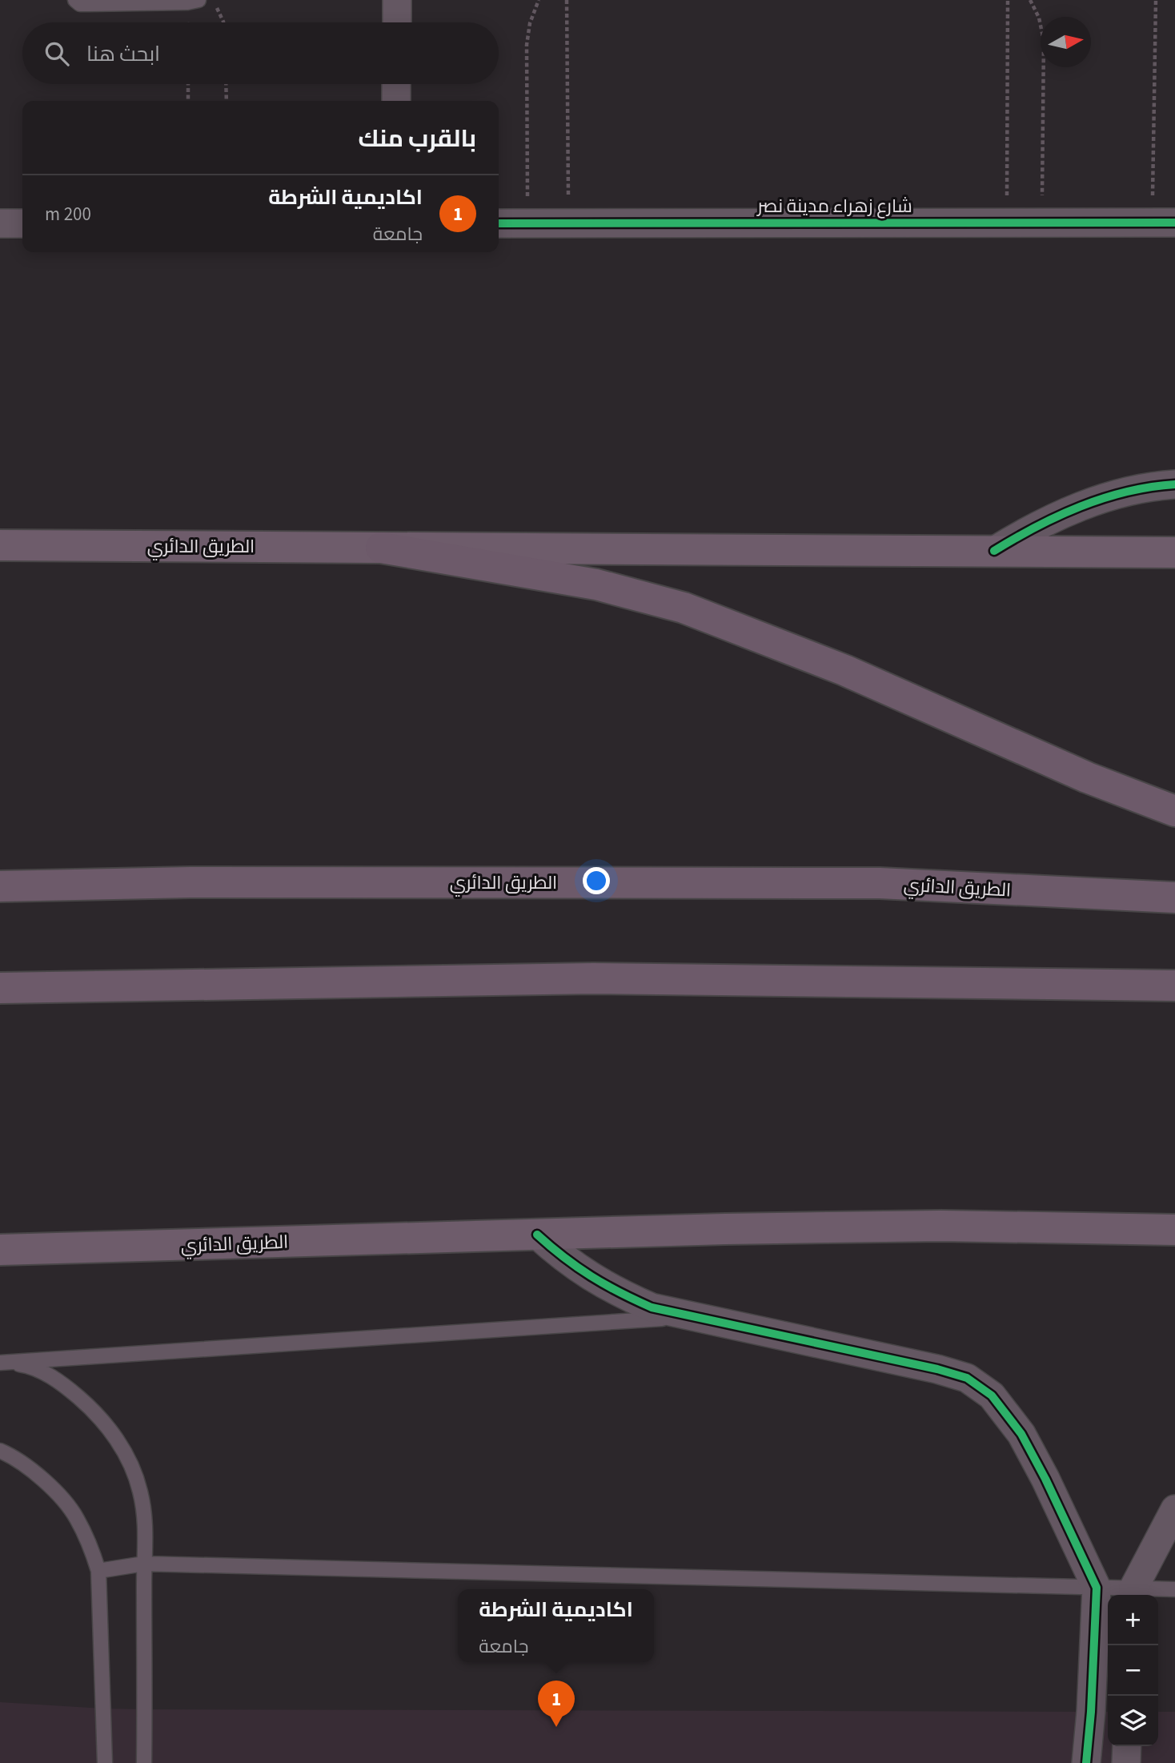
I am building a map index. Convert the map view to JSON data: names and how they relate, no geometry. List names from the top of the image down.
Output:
{
  "streets": {
    "highway": ["الطريق الدائري"],
    "street": ["شارع زهراء مدينة نصر"]
  },
  "north": "right",
  "page": {
    "search": "ابحث هنا",
    "heading": "بالقرب منك",
    "list": [
      {
        "mark": "1",
        "name": "اكاديمية الشرطة",
        "note": "جامعة",
        "value": "200 m"
      }
    ],
    "popup": ["اكاديمية الشرطة", "جامعة"],
    "map_buttons": ["+", "−"],
    "pins": "1"
  }
}
